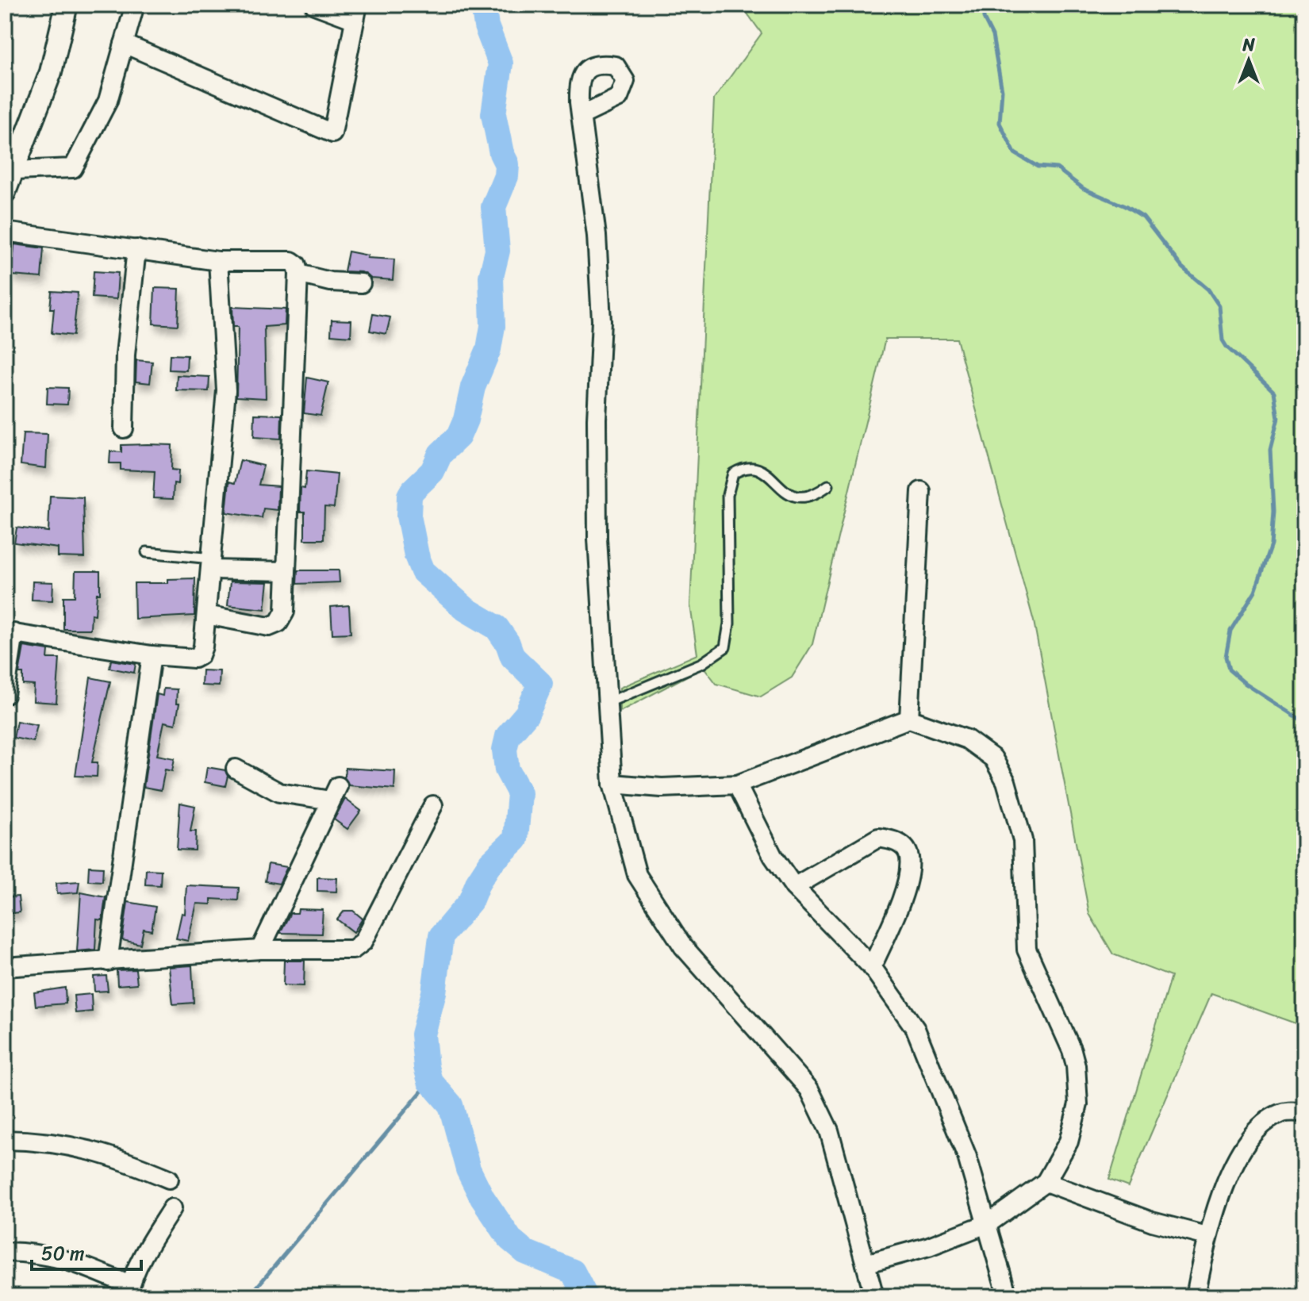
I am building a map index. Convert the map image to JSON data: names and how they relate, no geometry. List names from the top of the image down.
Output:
{
  "scale_bar": "50 m",
  "north": "top"
}
